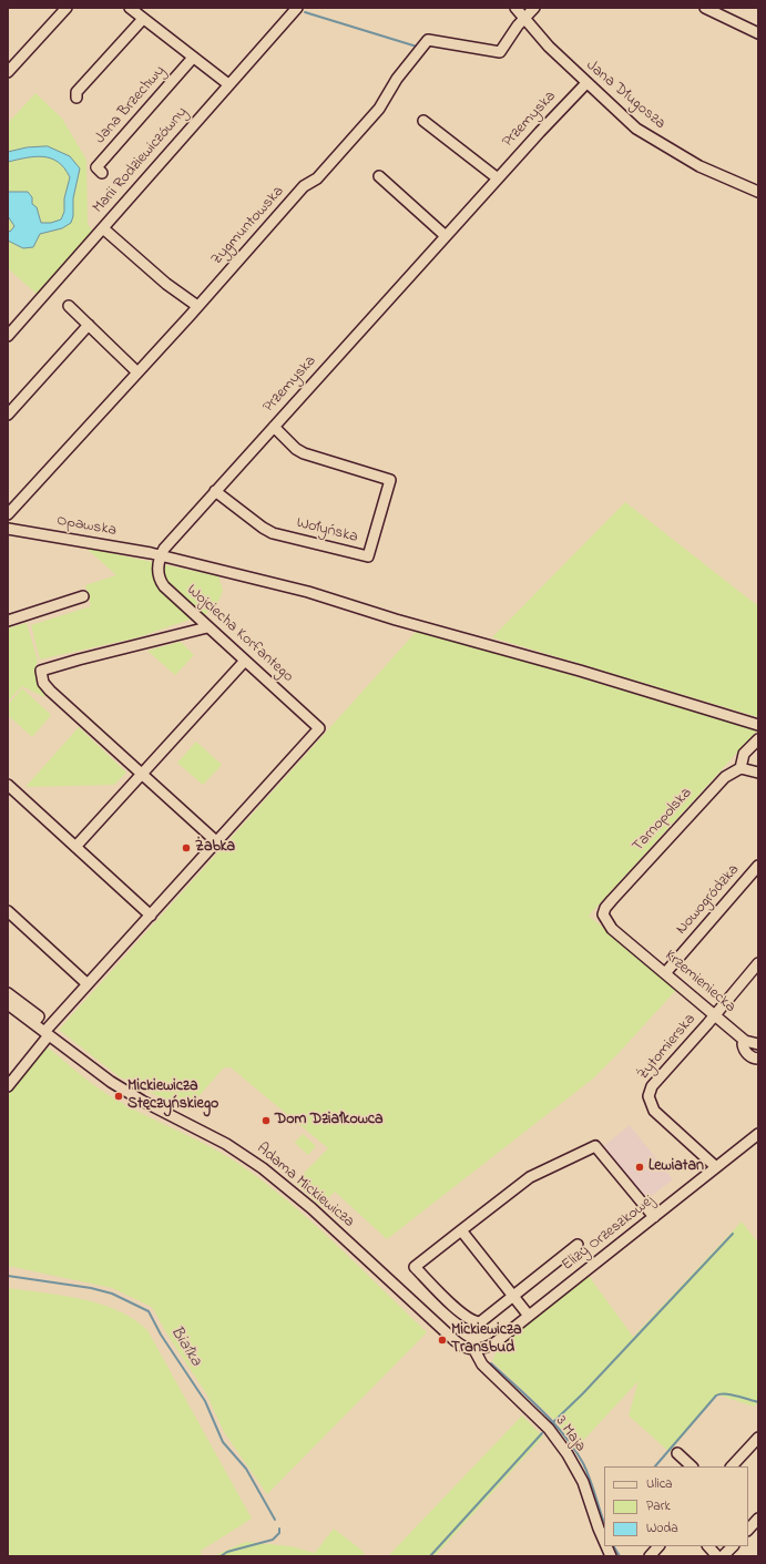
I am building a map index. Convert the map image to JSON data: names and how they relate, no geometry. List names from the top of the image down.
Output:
{
  "streets": {
    "street": [
      "Jana Długosza",
      "Jana Brzechwy",
      "Przemyska",
      "Marii Rodziewiczówny",
      "Zygmuntowska",
      "Opawska",
      "Wołyńska",
      "Wojciecha Korfantego",
      "Tarnopolska",
      "Nowogródzka",
      "Krzemieniecka",
      "Żytomierska",
      "Adama Mickiewicza",
      "Elizy Orzeszkowej",
      "3 Maja"
    ]
  },
  "crossings": [
    ["Jana Długosza", "Przemyska"],
    ["Jana Długosza", "Zygmuntowska"],
    ["Przemyska", "Opawska"],
    ["Przemyska", "Wołyńska"],
    ["Przemyska", "Wojciecha Korfantego"],
    ["Opawska", "Wojciecha Korfantego"],
    ["Tarnopolska", "Krzemieniecka"],
    ["Nowogródzka", "Krzemieniecka"],
    ["Krzemieniecka", "Żytomierska"],
    ["Żytomierska", "Elizy Orzeszkowej"],
    ["Adama Mickiewicza", "Elizy Orzeszkowej"],
    ["Adama Mickiewicza", "3 Maja"],
    ["Elizy Orzeszkowej", "3 Maja"]
  ],
  "water": ["Białka"],
  "places": [
    "Żabka",
    "Mickiewicza Stęczyńskiego",
    "Dom Działkowca",
    "Lewiatan",
    "Mickiewicza Transbud"
  ],
  "legend": ["Ulica", "Park", "Woda"]
}
